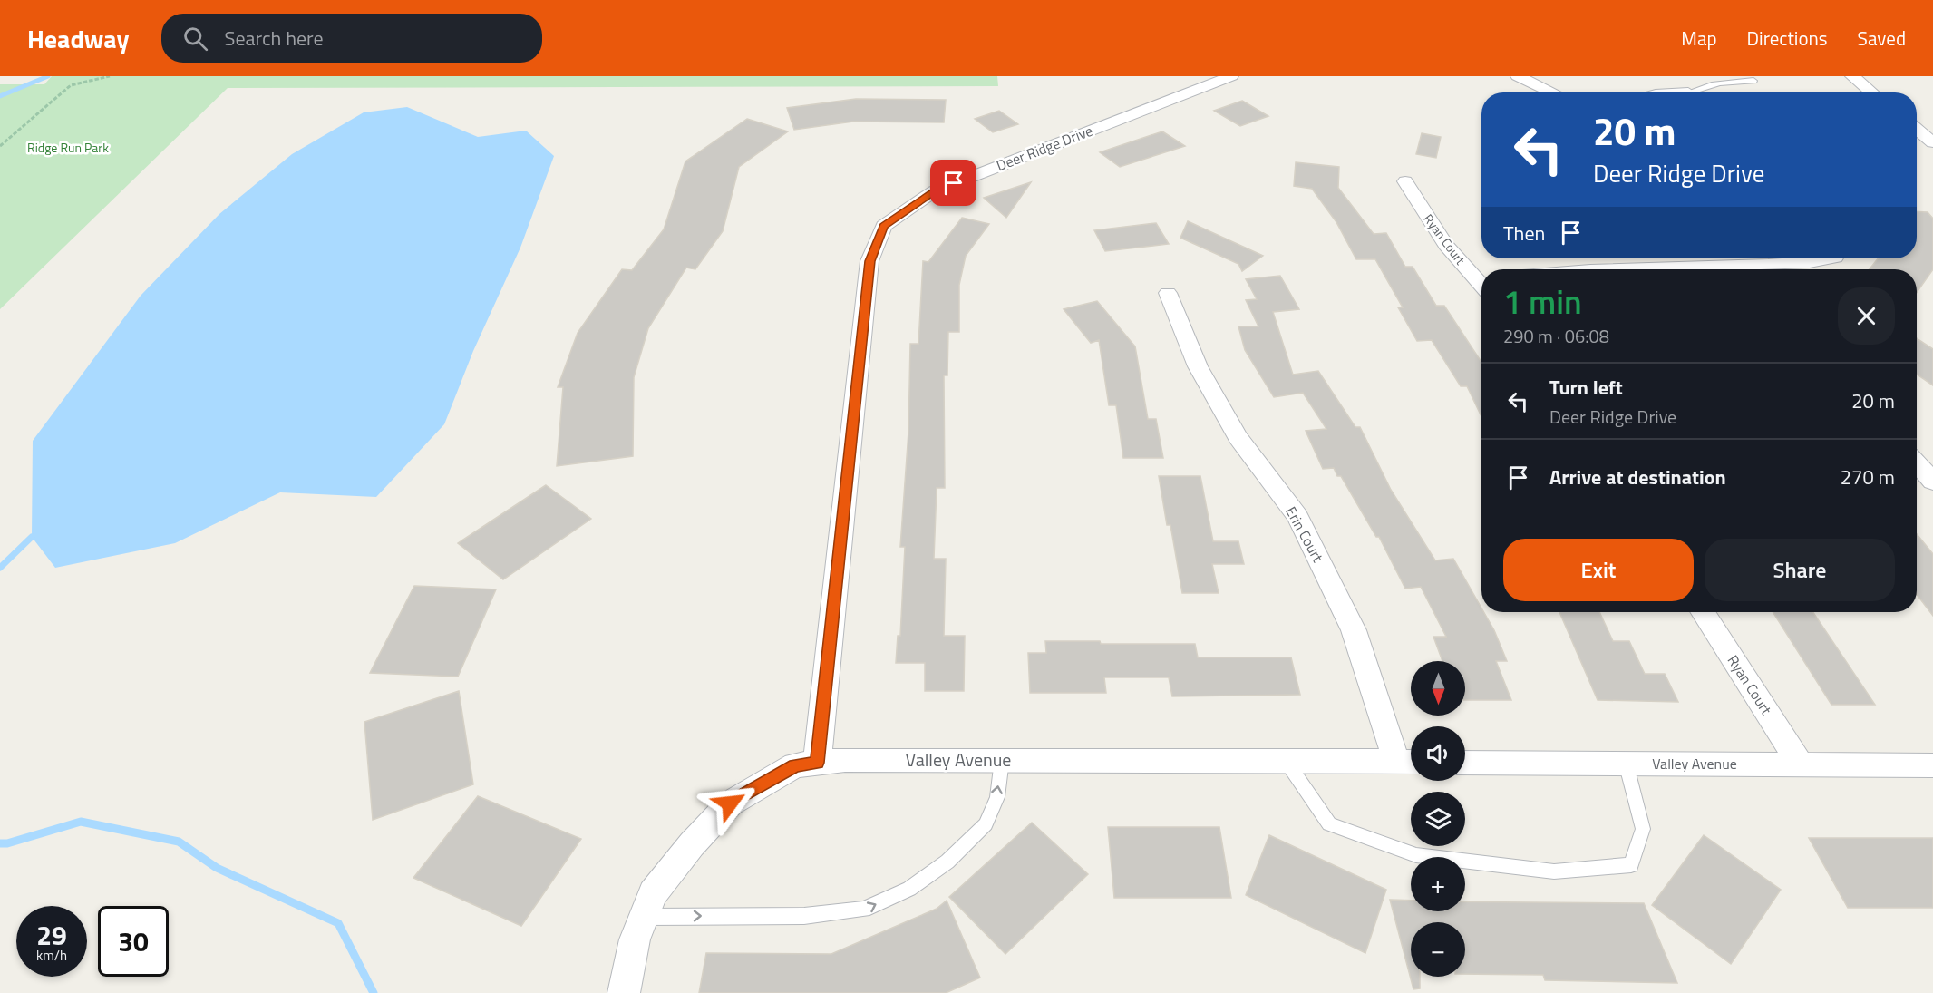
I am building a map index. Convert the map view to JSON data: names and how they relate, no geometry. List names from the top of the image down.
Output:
{
  "streets": {
    "street": [
      "Deer Ridge Drive",
      "Ryan Court",
      "Erin Court",
      "Valley Avenue"
    ]
  },
  "crossings": [
    ["Deer Ridge Drive", "Valley Avenue"],
    ["Ryan Court", "Valley Avenue"],
    ["Erin Court", "Valley Avenue"]
  ],
  "parks": ["Ridge Run Park"],
  "north": "bottom",
  "page": {
    "header": "Headway",
    "search": "Search here",
    "nav": ["Map", "Directions", "Saved"],
    "turn": ["20 m", "Deer Ridge Drive"],
    "then": "Then",
    "heading": ["1 min", "290 m · 06:08"],
    "list": [
      {
        "name": "Turn left",
        "note": "Deer Ridge Drive",
        "value": "20 m"
      },
      {
        "name": "Arrive at destination",
        "value": "270 m"
      }
    ],
    "buttons": ["Exit", "Share"],
    "map_buttons": ["+", "−"],
    "speed": "29 km/h",
    "limit": "30"
  }
}
